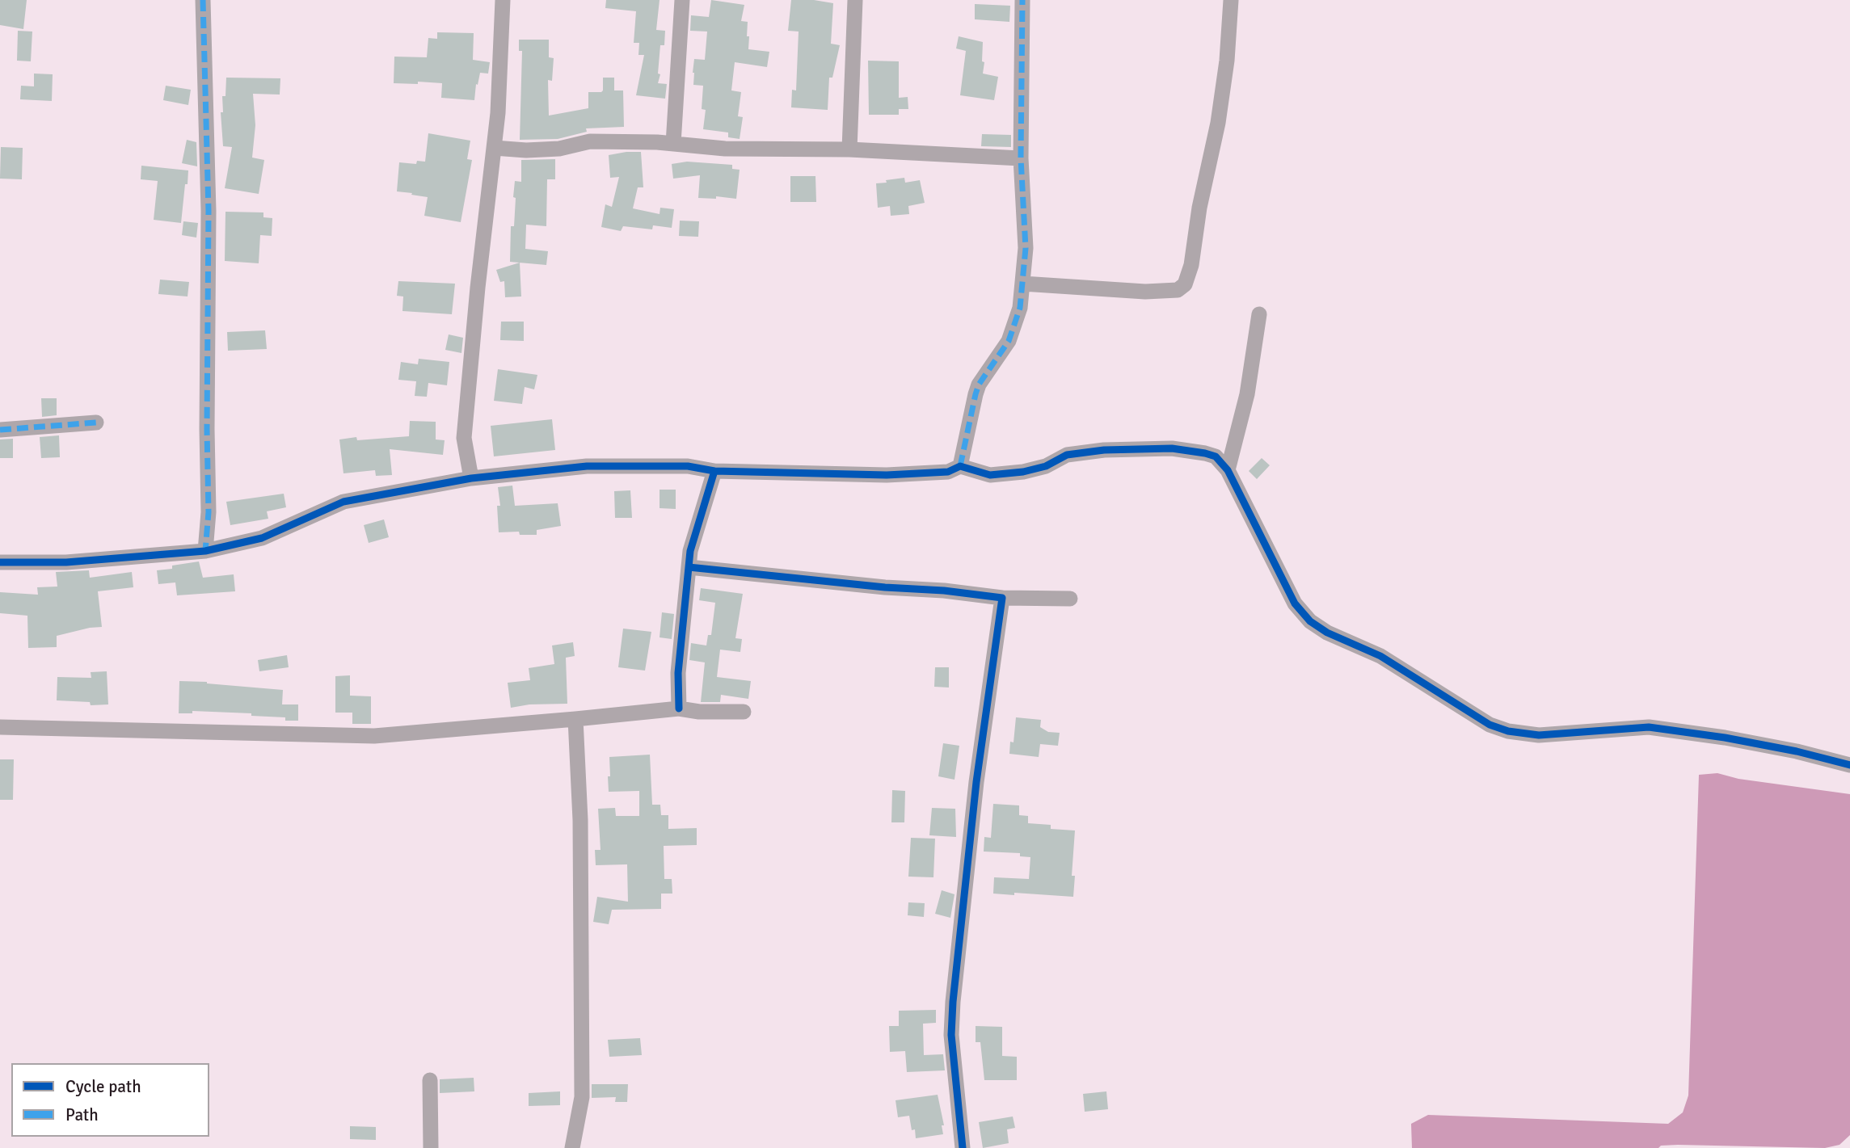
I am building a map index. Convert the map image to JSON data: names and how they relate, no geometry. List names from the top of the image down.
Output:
{
  "legend": ["Cycle path", "Path"]
}
